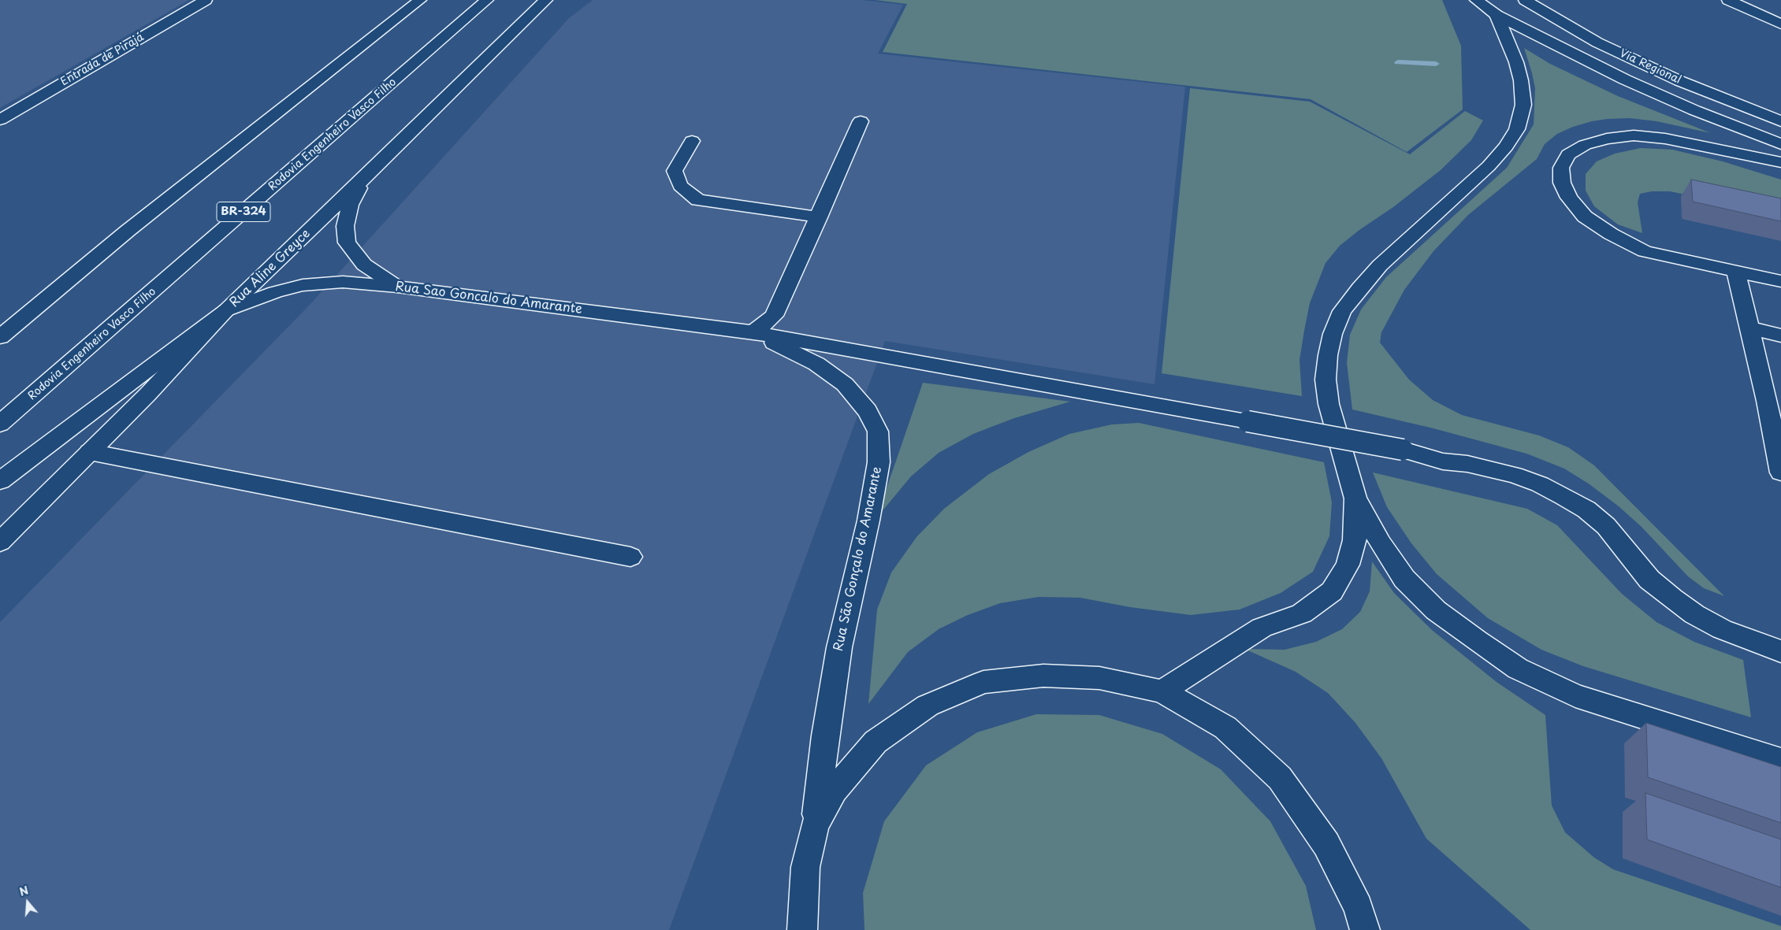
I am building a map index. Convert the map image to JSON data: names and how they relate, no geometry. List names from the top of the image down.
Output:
{
  "streets": {
    "main road": [
      "Entrada de Pirajá",
      "Via Regional",
      "Rodovia Engenheiro Vasco Filho",
      "BR-324",
      "Rua Aline Greyce",
      "Rua Sao Goncalo do Amarante",
      "Rua São Gonçalo do Amarante"
    ]
  },
  "crossings": [
    ["Rua Aline Greyce", "Rua Sao Goncalo do Amarante"],
    ["Rua Sao Goncalo do Amarante", "Rua São Gonçalo do Amarante"]
  ],
  "north": "top"
}
